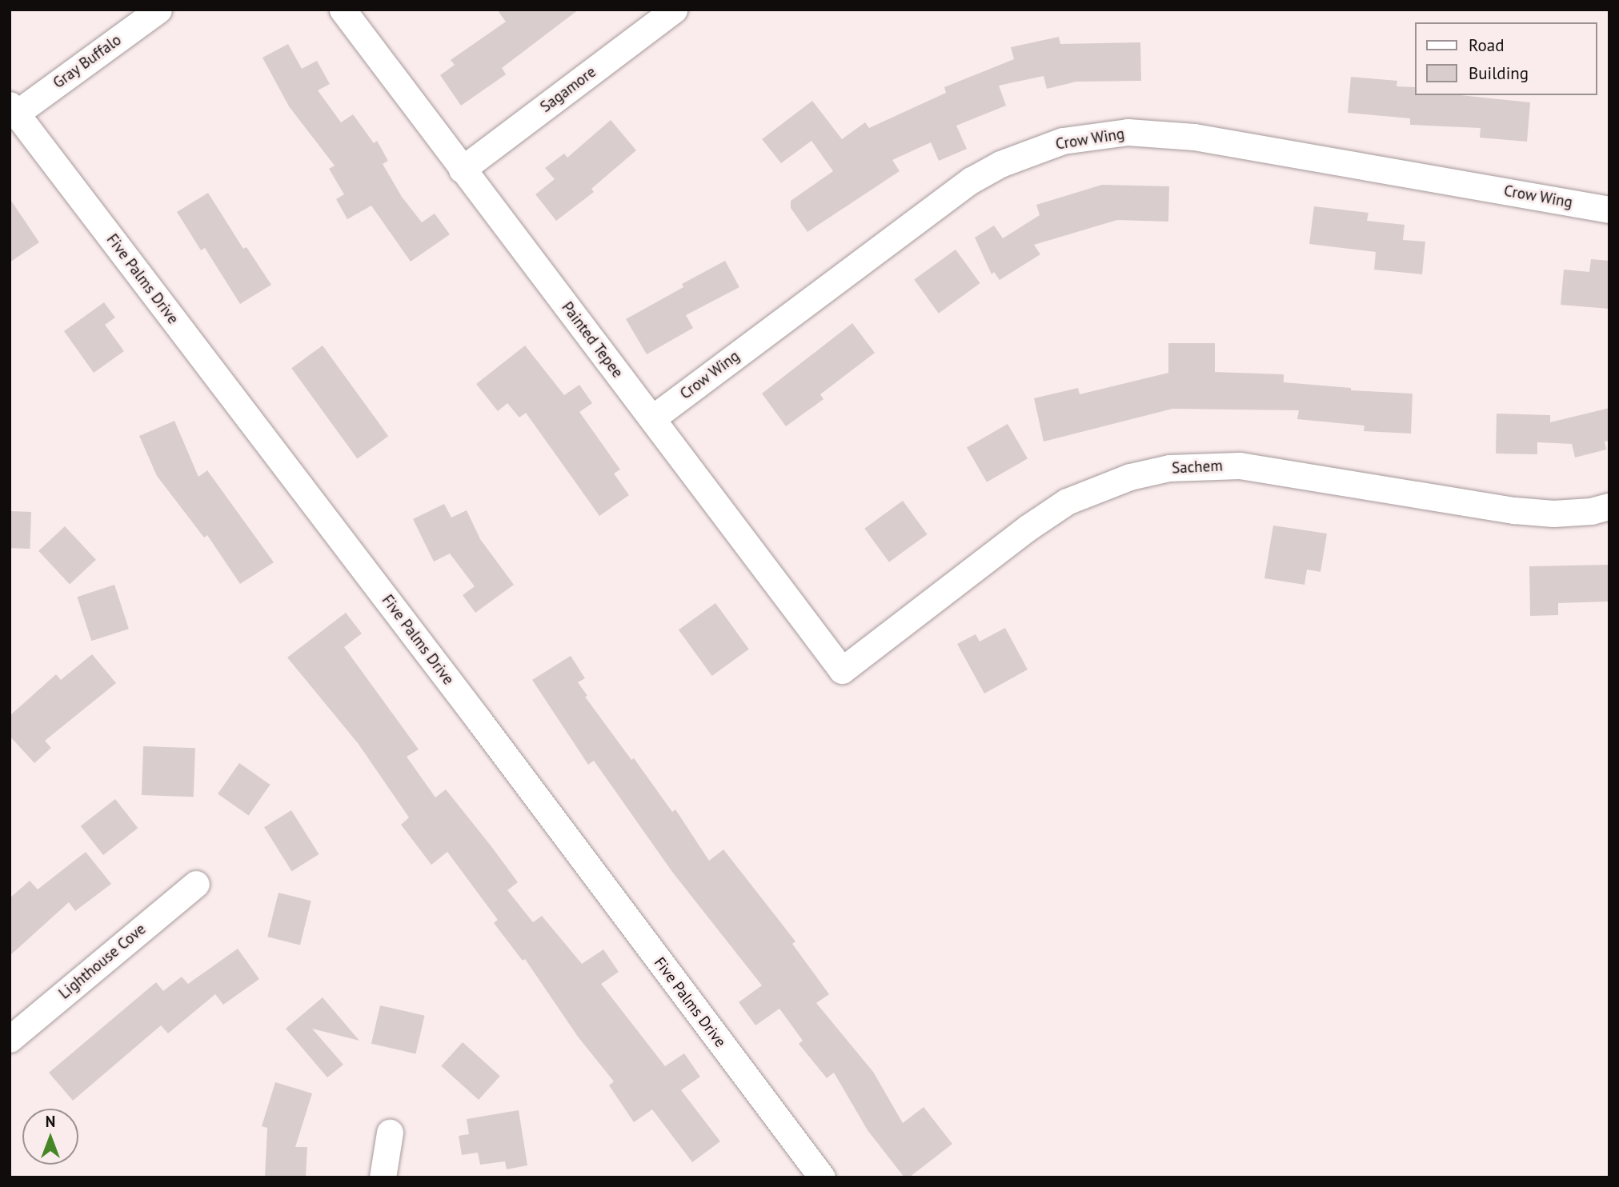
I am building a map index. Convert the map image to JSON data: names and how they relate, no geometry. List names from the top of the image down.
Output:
{
  "streets": {
    "street": [
      "Gray Buffalo",
      "Sagamore",
      "Crow Wing",
      "Five Palms Drive",
      "Painted Tepee",
      "Sachem",
      "Lighthouse Cove"
    ]
  },
  "crossings": [
    ["Gray Buffalo", "Five Palms Drive"],
    ["Sagamore", "Painted Tepee"],
    ["Crow Wing", "Painted Tepee"],
    ["Painted Tepee", "Sachem"]
  ],
  "legend": ["Road", "Building"],
  "north": "top"
}
